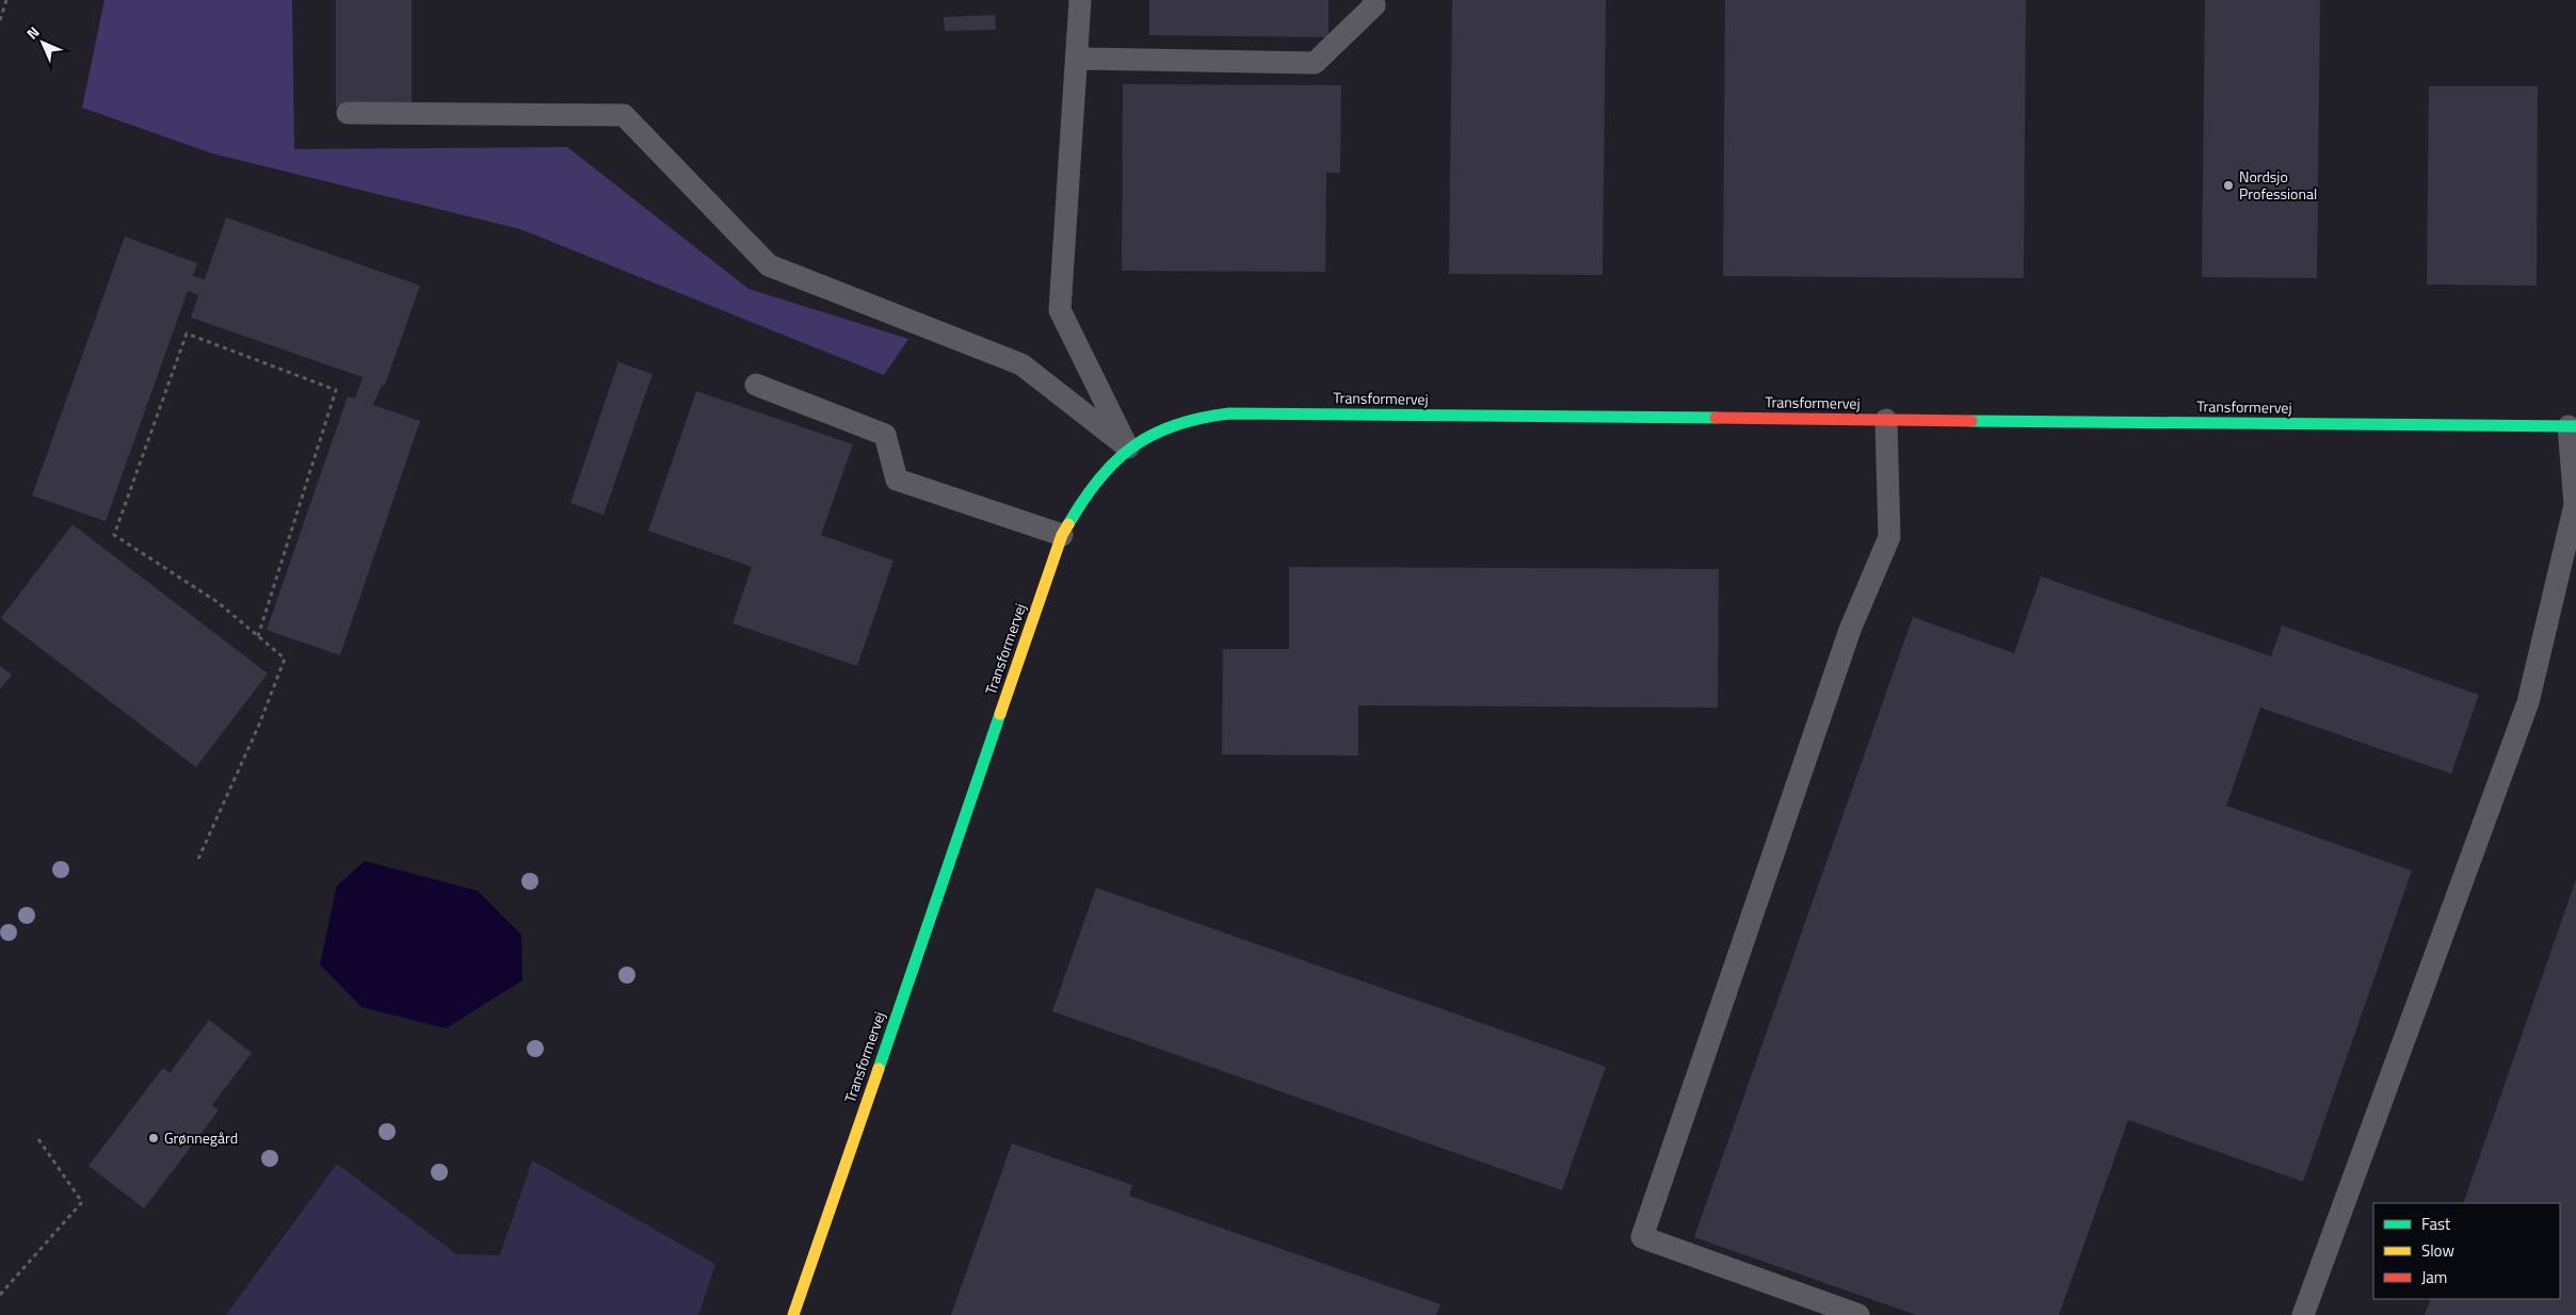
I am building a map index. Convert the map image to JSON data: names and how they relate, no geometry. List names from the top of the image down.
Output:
{
  "streets": {
    "street": ["Transformervej"]
  },
  "places": ["Nordsjo Professional", "Grønnegård"],
  "legend": ["Fast", "Slow", "Jam"],
  "north": "top left"
}
